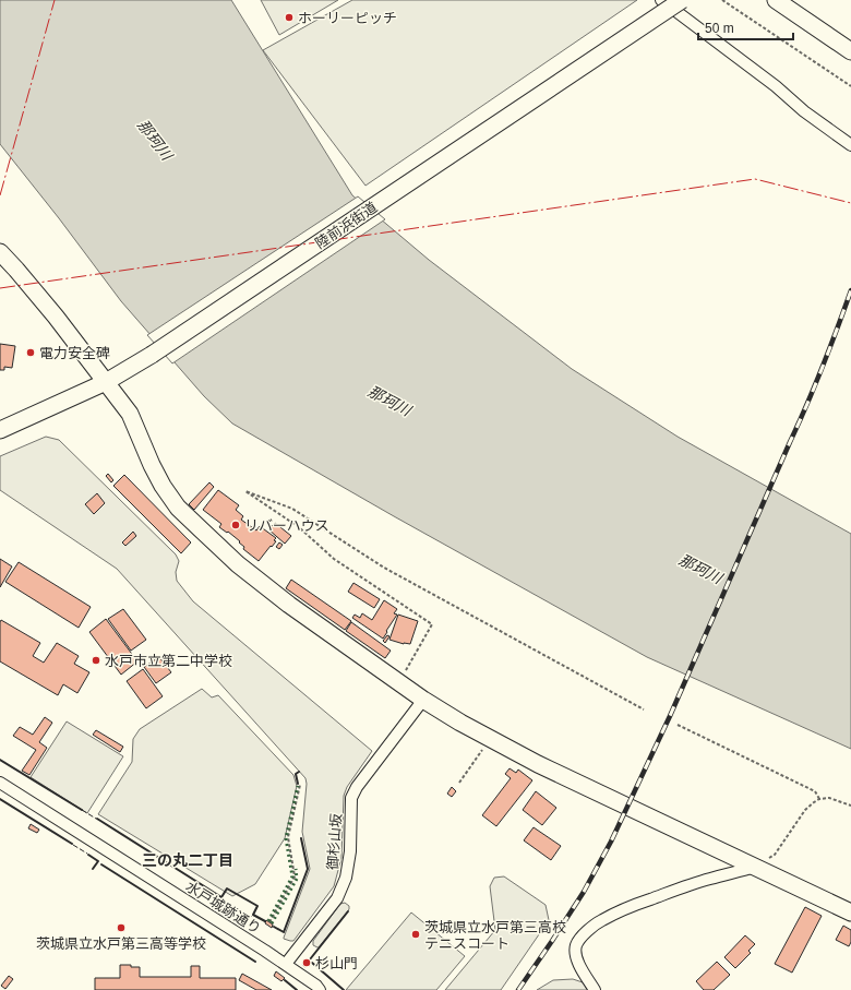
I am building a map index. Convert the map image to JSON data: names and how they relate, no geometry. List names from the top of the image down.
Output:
{
  "streets": {
    "street": ["陸前浜街道", "御杉山坂", "水戸城跡通り"]
  },
  "crossings": [
    ["御杉山坂", "水戸城跡通り"]
  ],
  "districts": ["三の丸二丁目"],
  "water": ["那珂川"],
  "places": [
    "ホーリーピッチ",
    "電力安全碑",
    "リバーハウス",
    "水戸市立第二中学校",
    "茨城県立水戸第三高等学校",
    "茨城県立水戸第三高校 テニスコート",
    "杉山門"
  ],
  "scale_bar": "50 m"
}
